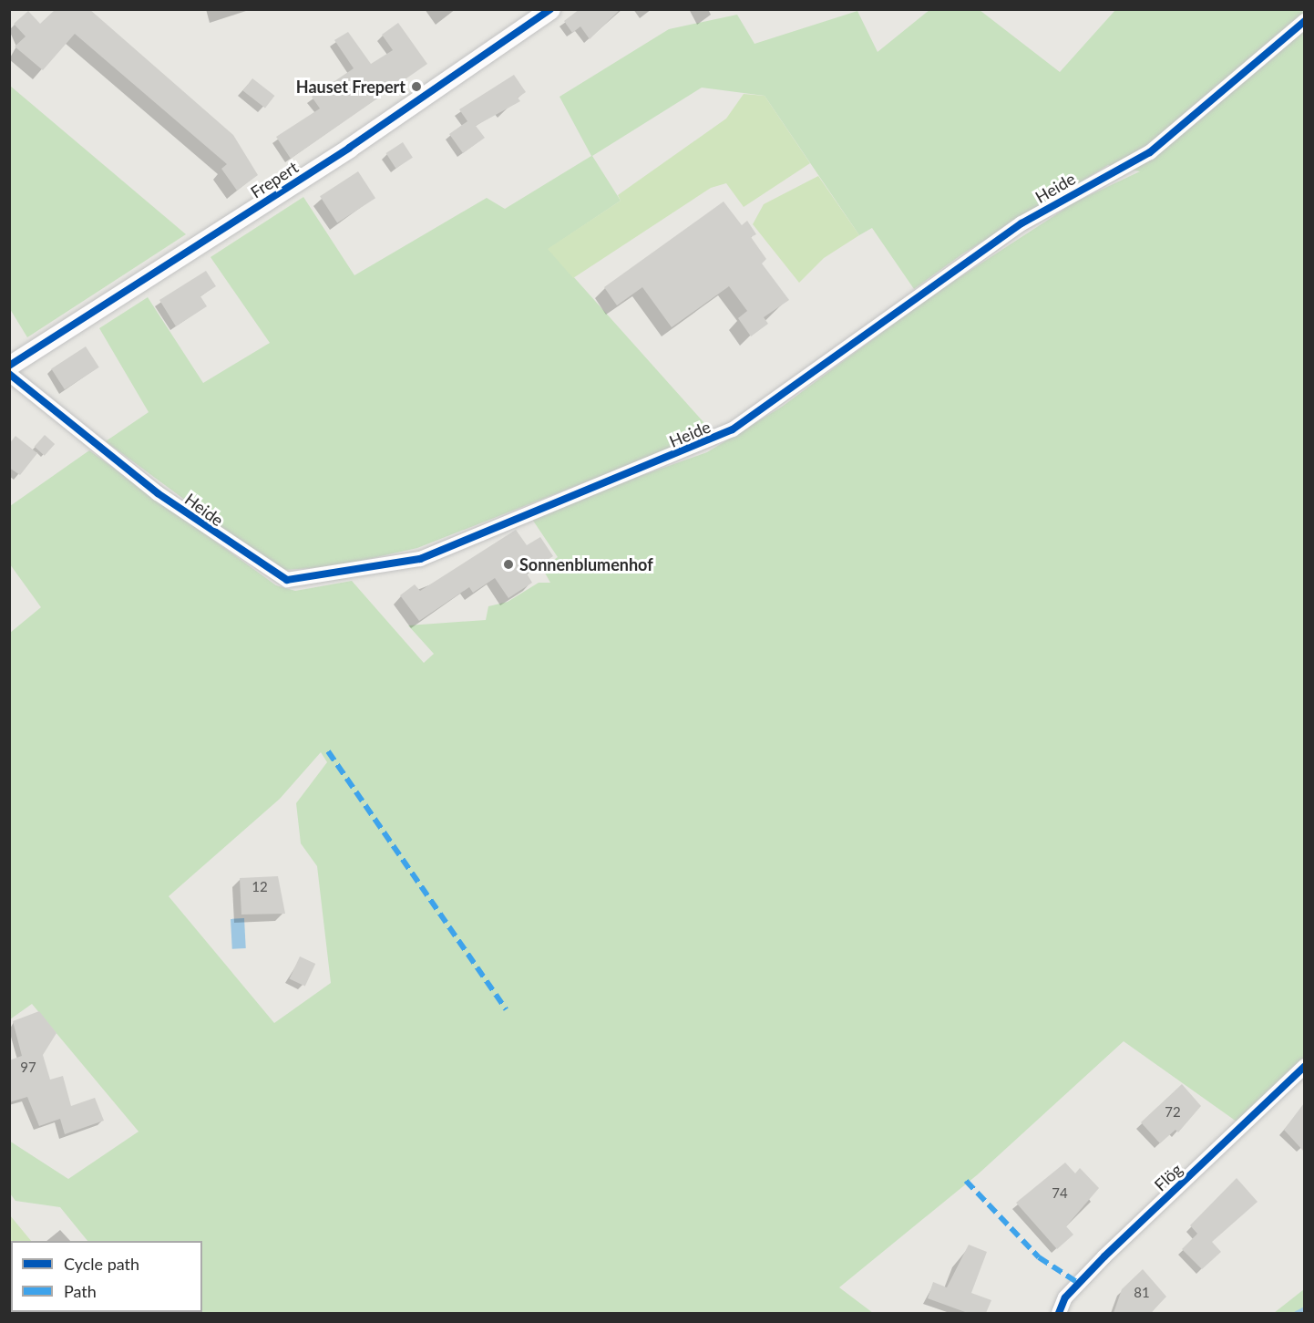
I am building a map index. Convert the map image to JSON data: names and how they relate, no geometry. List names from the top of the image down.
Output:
{
  "streets": {
    "street": ["Frepert", "Heide", "Flög"]
  },
  "places": ["Hauset Frepert", "Sonnenblumenhof"],
  "house_numbers": [
    "12",
    "97",
    "72",
    "74",
    "81"
  ],
  "legend": ["Cycle path", "Path"]
}
